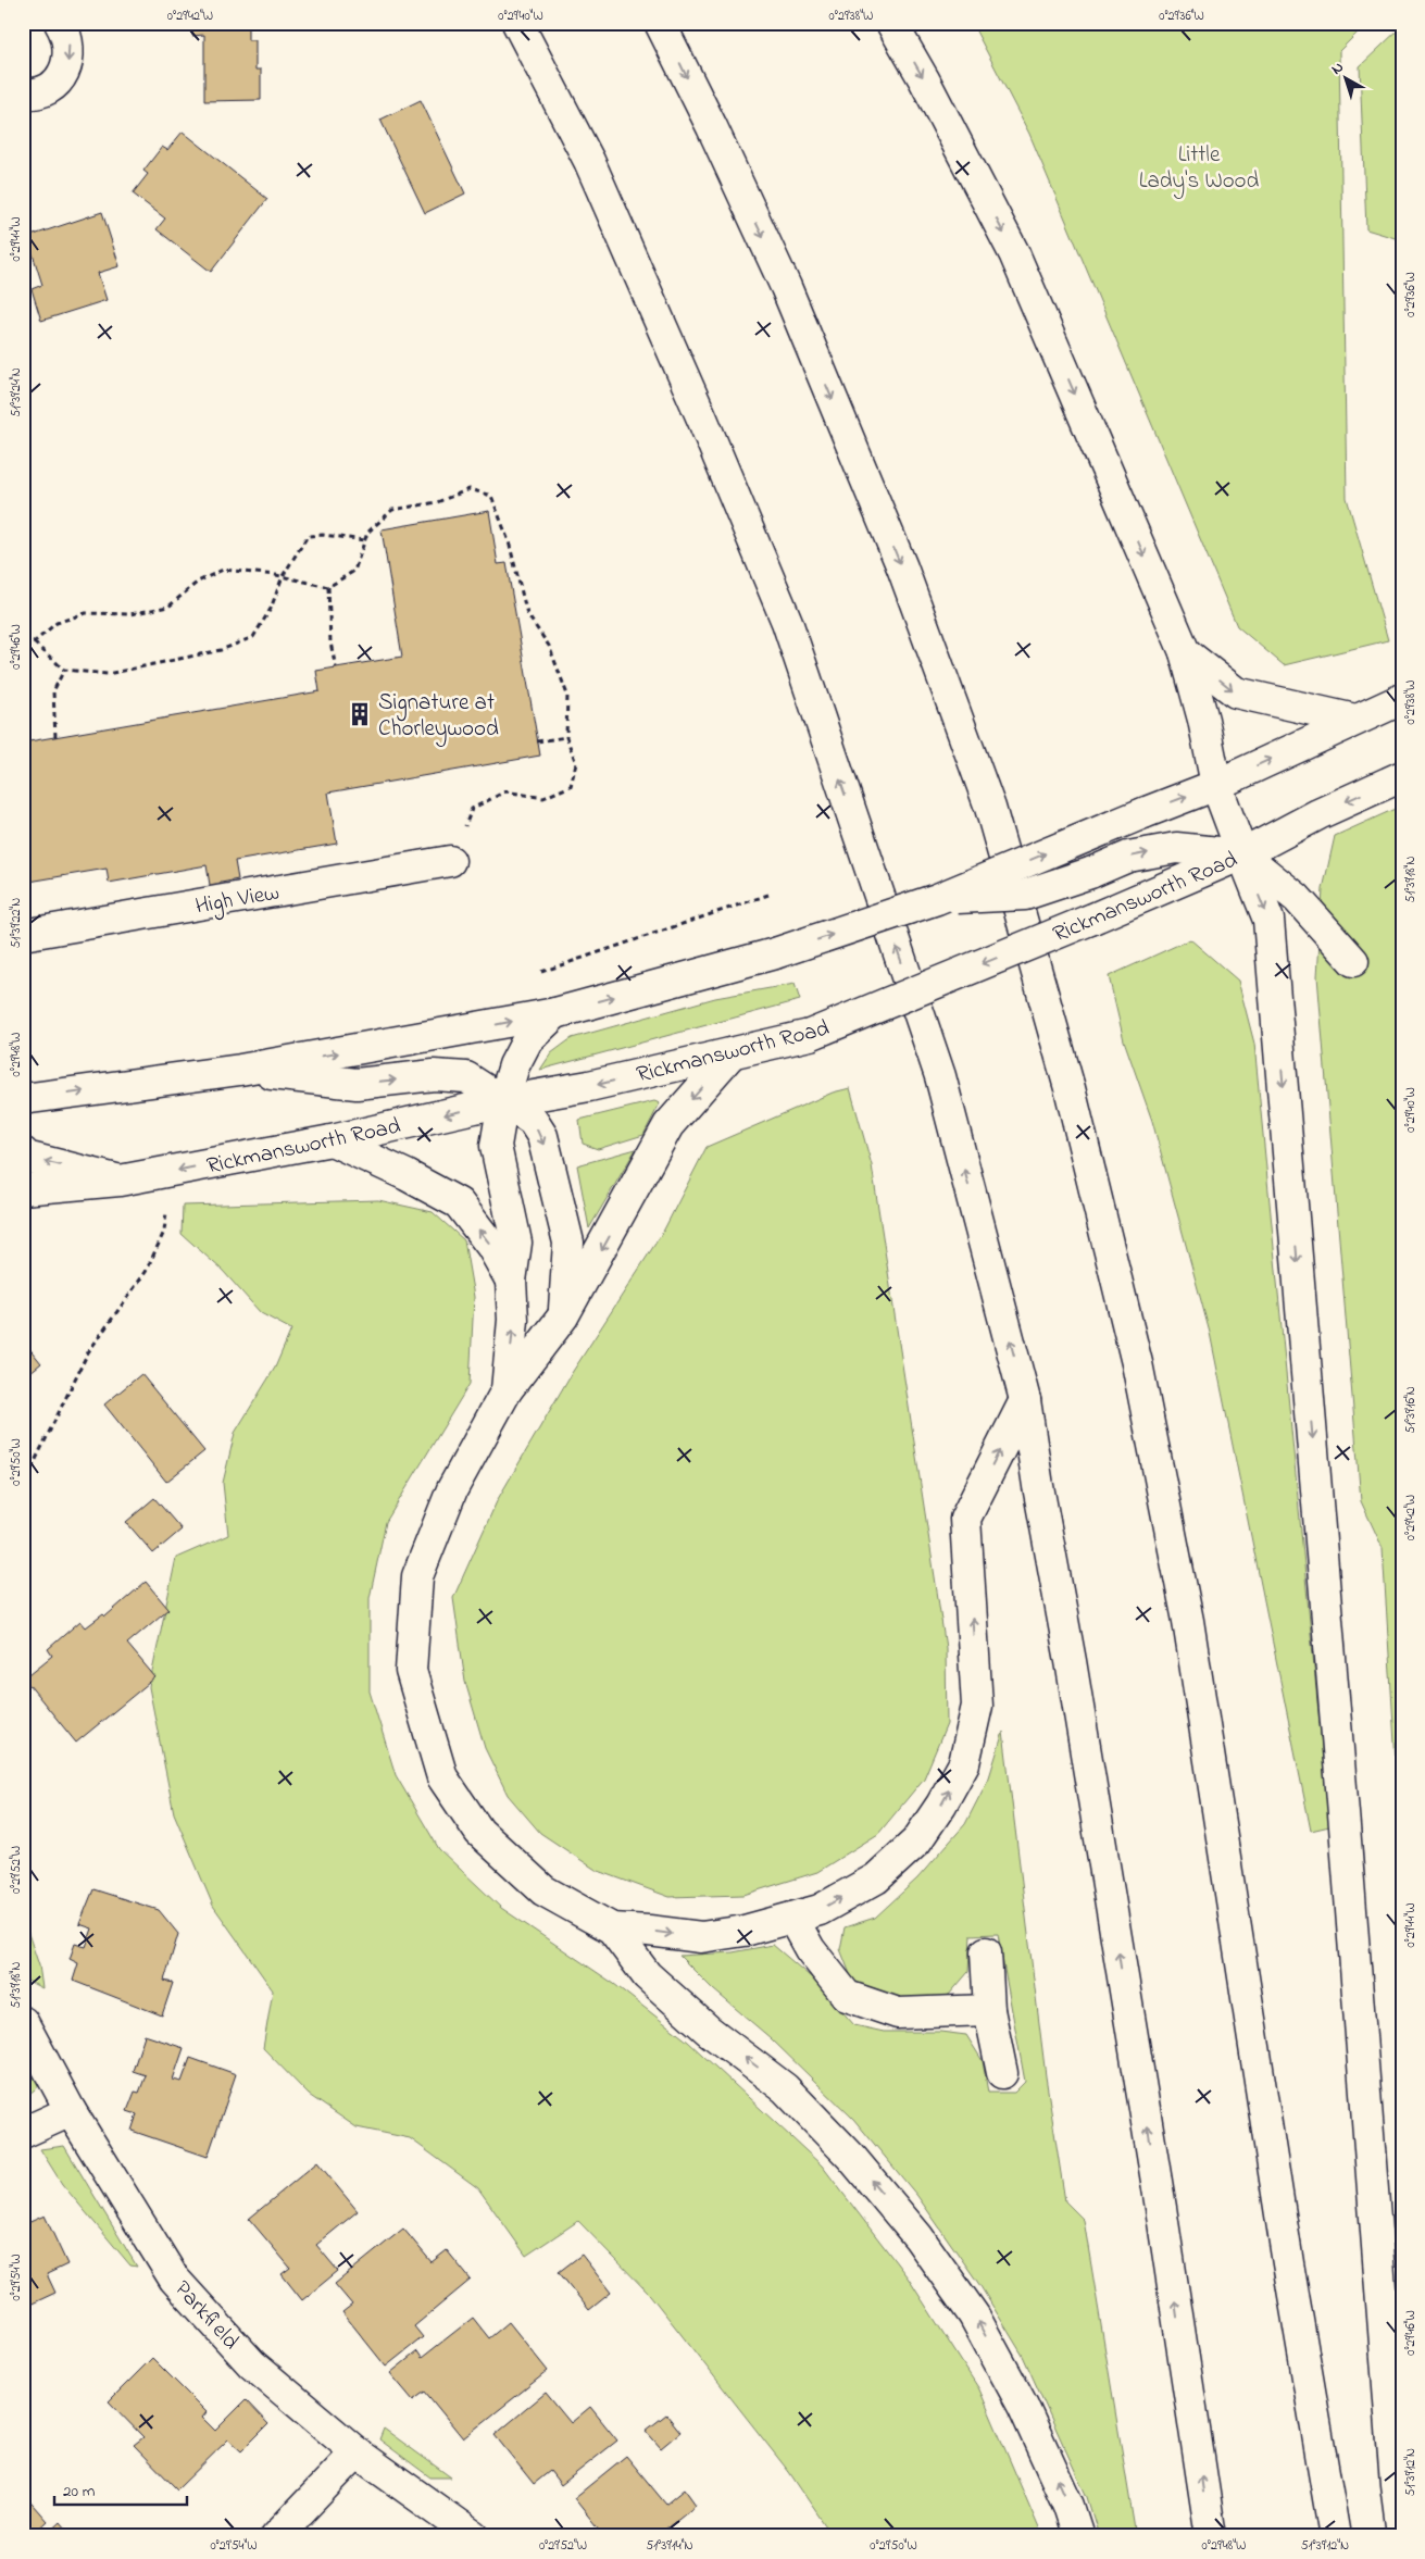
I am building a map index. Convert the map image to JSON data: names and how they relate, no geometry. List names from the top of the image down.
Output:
{
  "streets": {
    "main road": ["Rickmansworth Road", "High View", "Parkfield"]
  },
  "parks": ["Little Lady's Wood"],
  "places": {
    "building": ["Signature at Chorleywood"]
  },
  "scale_bar": "20 m",
  "north": "top left",
  "coordinates": [
    "0°29'42\"W",
    "0°29'40\"W",
    "0°29'38\"W",
    "0°29'36\"W",
    "0°29'44\"W",
    "51°39'24\"N",
    "0°29'46\"W",
    "51°39'18\"N",
    "51°39'22\"N",
    "0°29'48\"W",
    "51°39'16\"N",
    "0°29'50\"W",
    "0°29'52\"W",
    "0°29'54\"W",
    "51°39'12\"N",
    "51°39'14\"N"
  ]
}
